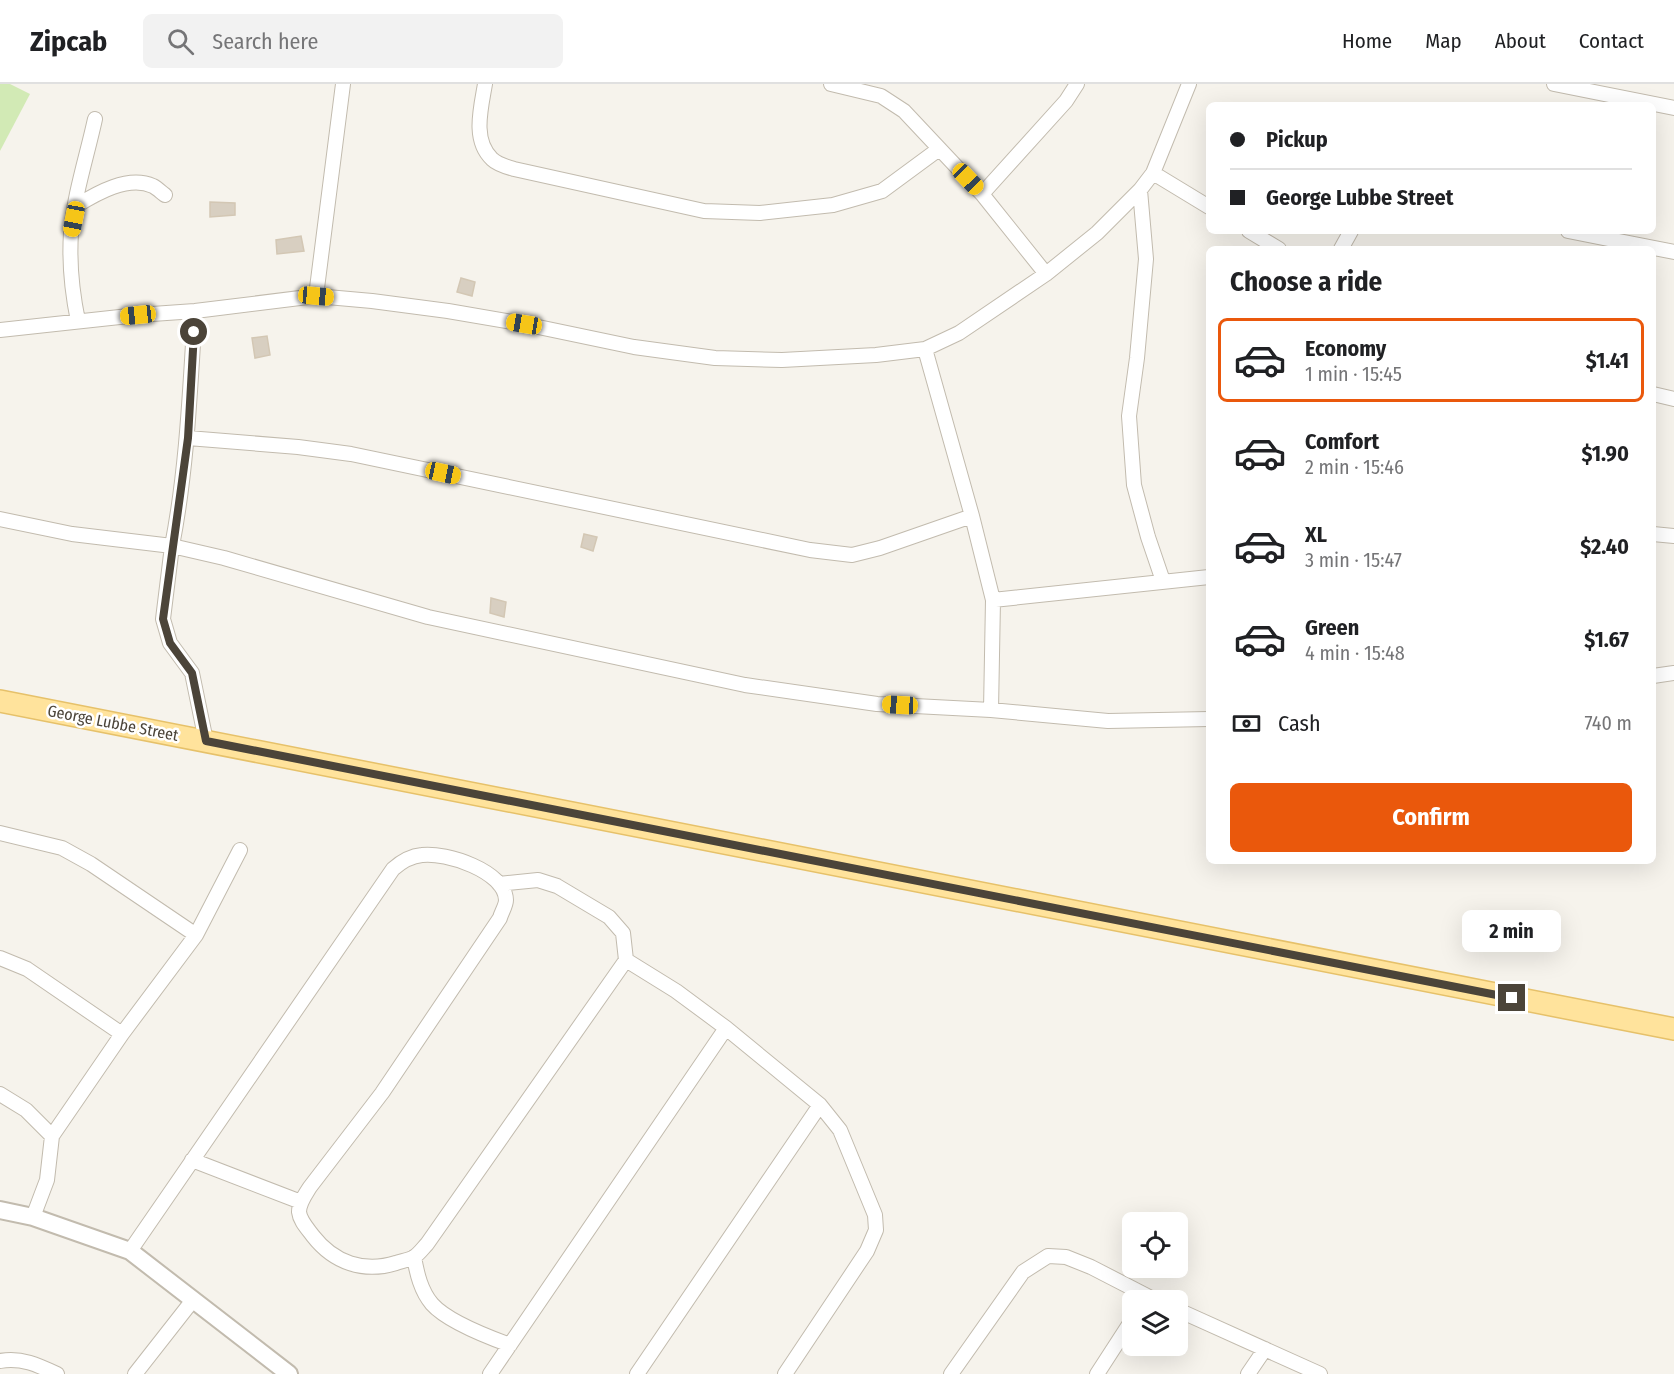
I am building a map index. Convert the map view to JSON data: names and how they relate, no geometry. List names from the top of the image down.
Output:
{
  "streets": {
    "main road": ["George Lubbe Street"]
  },
  "page": {
    "header": "Zipcab",
    "search": "Search here",
    "nav": [
      "Home",
      "Map",
      "About",
      "Contact"
    ],
    "banner": ["Pickup", "George Lubbe Street"],
    "heading": "Choose a ride",
    "list": [
      {
        "name": "Economy",
        "note": "1 min · 15:45",
        "value": "$1.41"
      },
      {
        "name": "Comfort",
        "note": "2 min · 15:46",
        "value": "$1.90"
      },
      {
        "name": "XL",
        "note": "3 min · 15:47",
        "value": "$2.40"
      },
      {
        "name": "Green",
        "note": "4 min · 15:48",
        "value": "$1.67"
      }
    ],
    "pay": ["Cash", "740 m"],
    "buttons": "Confirm",
    "bubble": "2 min"
  }
}
